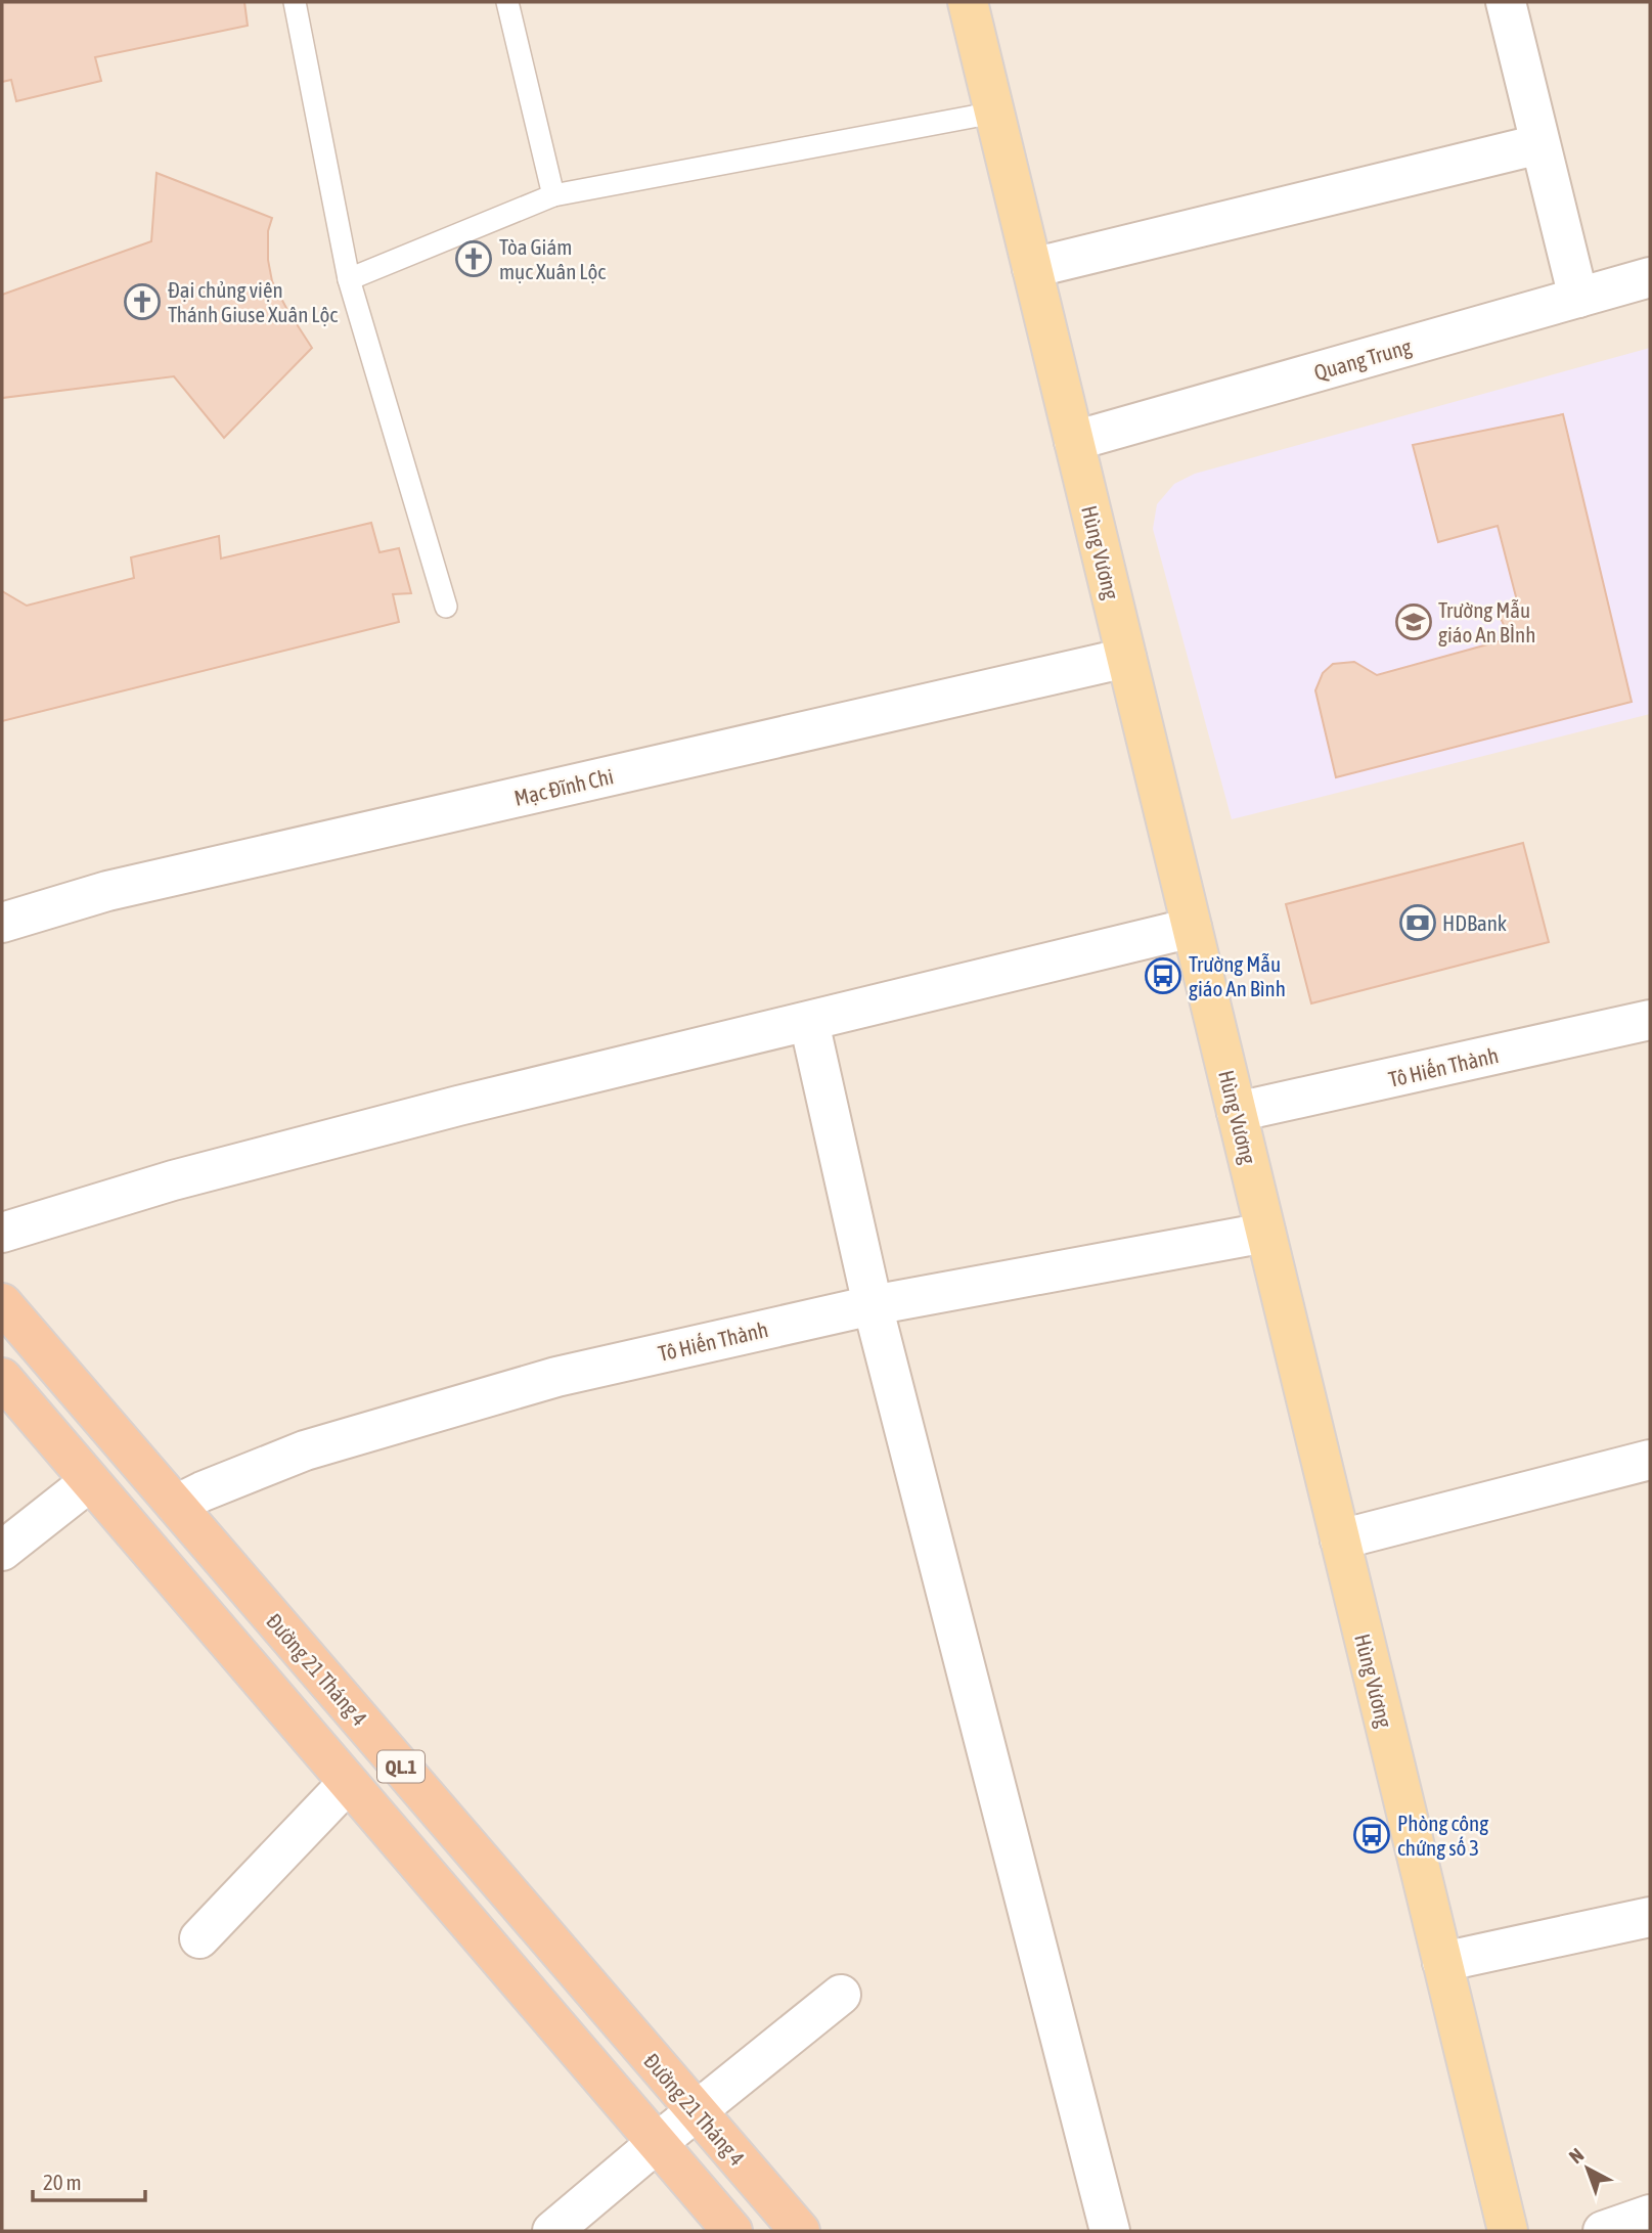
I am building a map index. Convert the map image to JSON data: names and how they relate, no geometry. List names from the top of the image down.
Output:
{
  "streets": {
    "highway": ["Đường 21 Tháng 4", "QL.1"],
    "main road": ["Hùng Vương"],
    "street": ["Quang Trung", "Mạc Đĩnh Chi", "Tô Hiến Thành"]
  },
  "crossings": [
    ["Quang Trung", "Hùng Vương"],
    ["Hùng Vương", "Mạc Đĩnh Chi"],
    ["Hùng Vương", "Tô Hiến Thành"],
    ["Tô Hiến Thành", "Đường 21 Tháng 4"]
  ],
  "places": {
    "church": ["Tòa Giám mục Xuân Lộc", "Đại chủng viện Thánh Giuse Xuân Lộc"],
    "school or university": ["Trường Mẫu giáo An BÌnh"],
    "bank": ["HDBank"],
    "bus stop": ["Trường Mẫu giáo An Bình", "Phòng công chứng số 3"]
  },
  "scale_bar": "20 m",
  "north": "top left"
}
